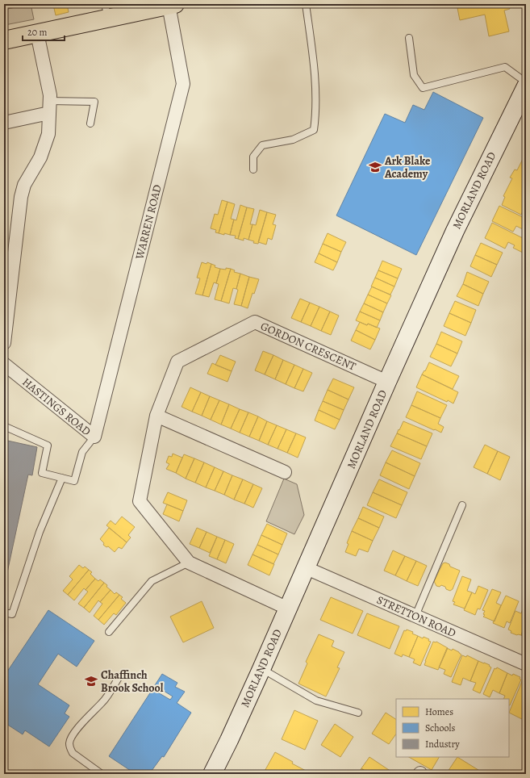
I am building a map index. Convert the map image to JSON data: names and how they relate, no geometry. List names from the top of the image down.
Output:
{
  "streets": {
    "main road": ["MORLAND ROAD"],
    "street": [
      "WARREN ROAD",
      "GORDON CRESCENT",
      "HASTINGS ROAD",
      "STRETTON ROAD"
    ]
  },
  "crossings": [
    ["MORLAND ROAD", "GORDON CRESCENT"],
    ["MORLAND ROAD", "STRETTON ROAD"],
    ["WARREN ROAD", "HASTINGS ROAD"]
  ],
  "places": {
    "school or university": ["Ark Blake Academy", "Chaffinch Brook School"]
  },
  "legend": ["Homes", "Schools", "Industry"],
  "scale_bar": "20 m"
}
